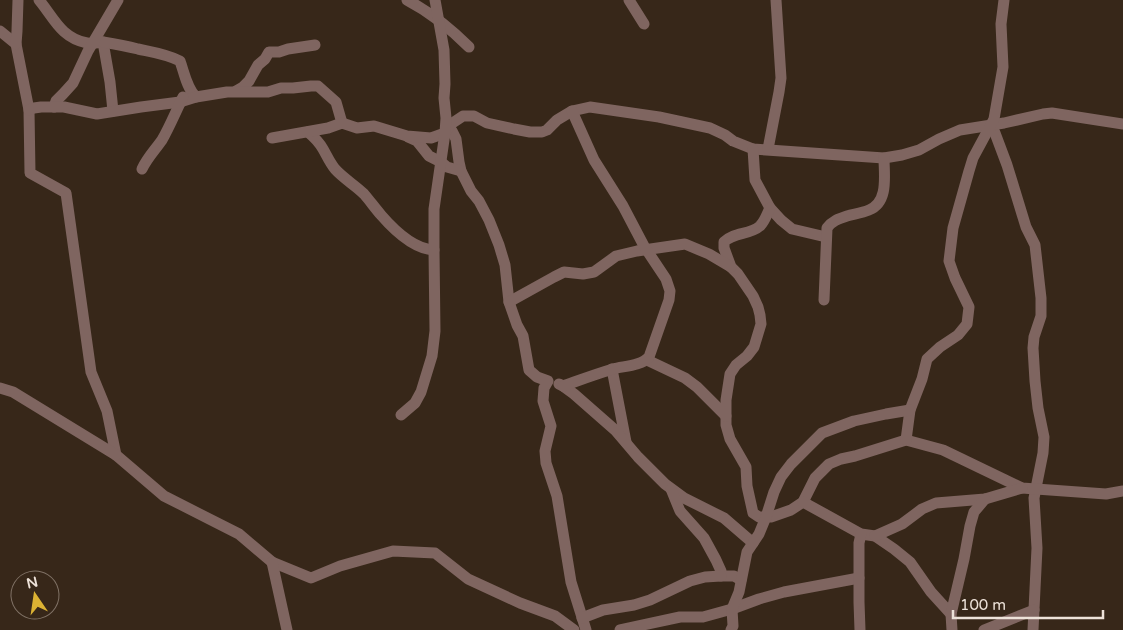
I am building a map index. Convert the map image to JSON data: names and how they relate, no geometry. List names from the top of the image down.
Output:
{
  "scale_bar": "100 m",
  "north": "top"
}
